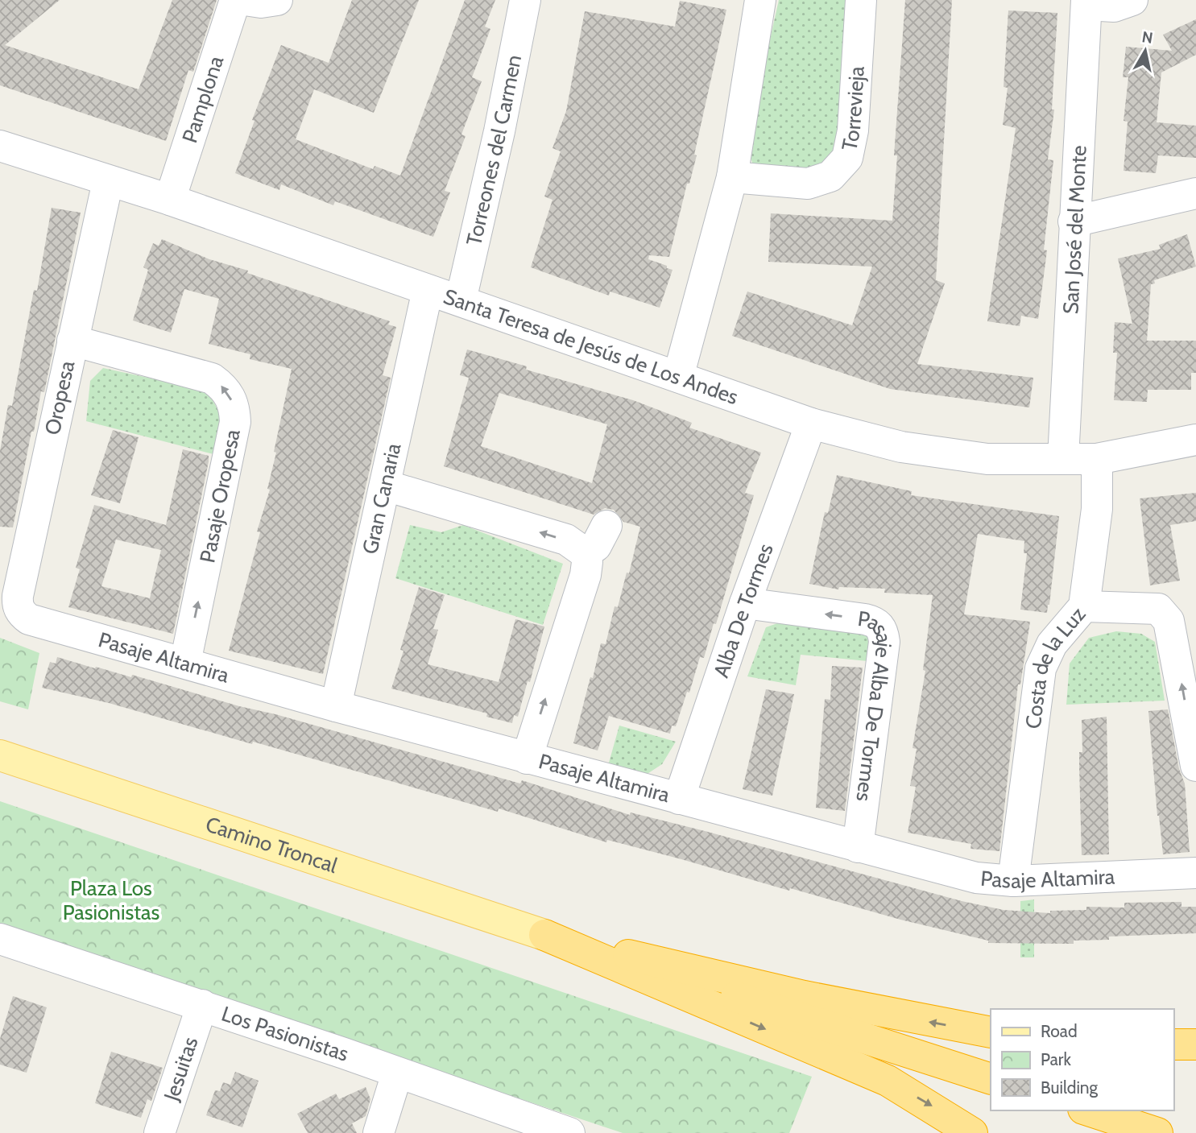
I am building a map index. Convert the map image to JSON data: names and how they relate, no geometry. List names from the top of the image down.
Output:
{
  "streets": {
    "main road": ["Camino Troncal"],
    "street": [
      "Pamplona",
      "Torrevieja",
      "Torreones del Carmen",
      "San José del Monte",
      "Santa Teresa de Jesús de Los Andes",
      "Oropesa",
      "Pasaje Oropesa",
      "Gran Canaria",
      "Alba De Tormes",
      "Pasaje Altamira",
      "Costa de la Luz",
      "Pasaje Alba De Tormes",
      "Los Pasionistas",
      "Jesuitas"
    ]
  },
  "crossings": [
    ["Pamplona", "Santa Teresa de Jesús de Los Andes"],
    ["Torreones del Carmen", "Santa Teresa de Jesús de Los Andes"],
    ["San José del Monte", "Santa Teresa de Jesús de Los Andes"],
    ["Santa Teresa de Jesús de Los Andes", "Oropesa"],
    ["Santa Teresa de Jesús de Los Andes", "Gran Canaria"],
    ["Santa Teresa de Jesús de Los Andes", "Alba De Tormes"],
    ["Santa Teresa de Jesús de Los Andes", "Costa de la Luz"],
    ["Oropesa", "Pasaje Oropesa"],
    ["Oropesa", "Pasaje Altamira"],
    ["Pasaje Oropesa", "Pasaje Altamira"],
    ["Gran Canaria", "Pasaje Altamira"],
    ["Alba De Tormes", "Pasaje Altamira"],
    ["Alba De Tormes", "Pasaje Alba De Tormes"],
    ["Pasaje Altamira", "Costa de la Luz"],
    ["Pasaje Altamira", "Pasaje Alba De Tormes"],
    ["Los Pasionistas", "Jesuitas"]
  ],
  "parks": ["Plaza Los Pasionistas"],
  "legend": ["Road", "Park", "Building"],
  "north": "top"
}
